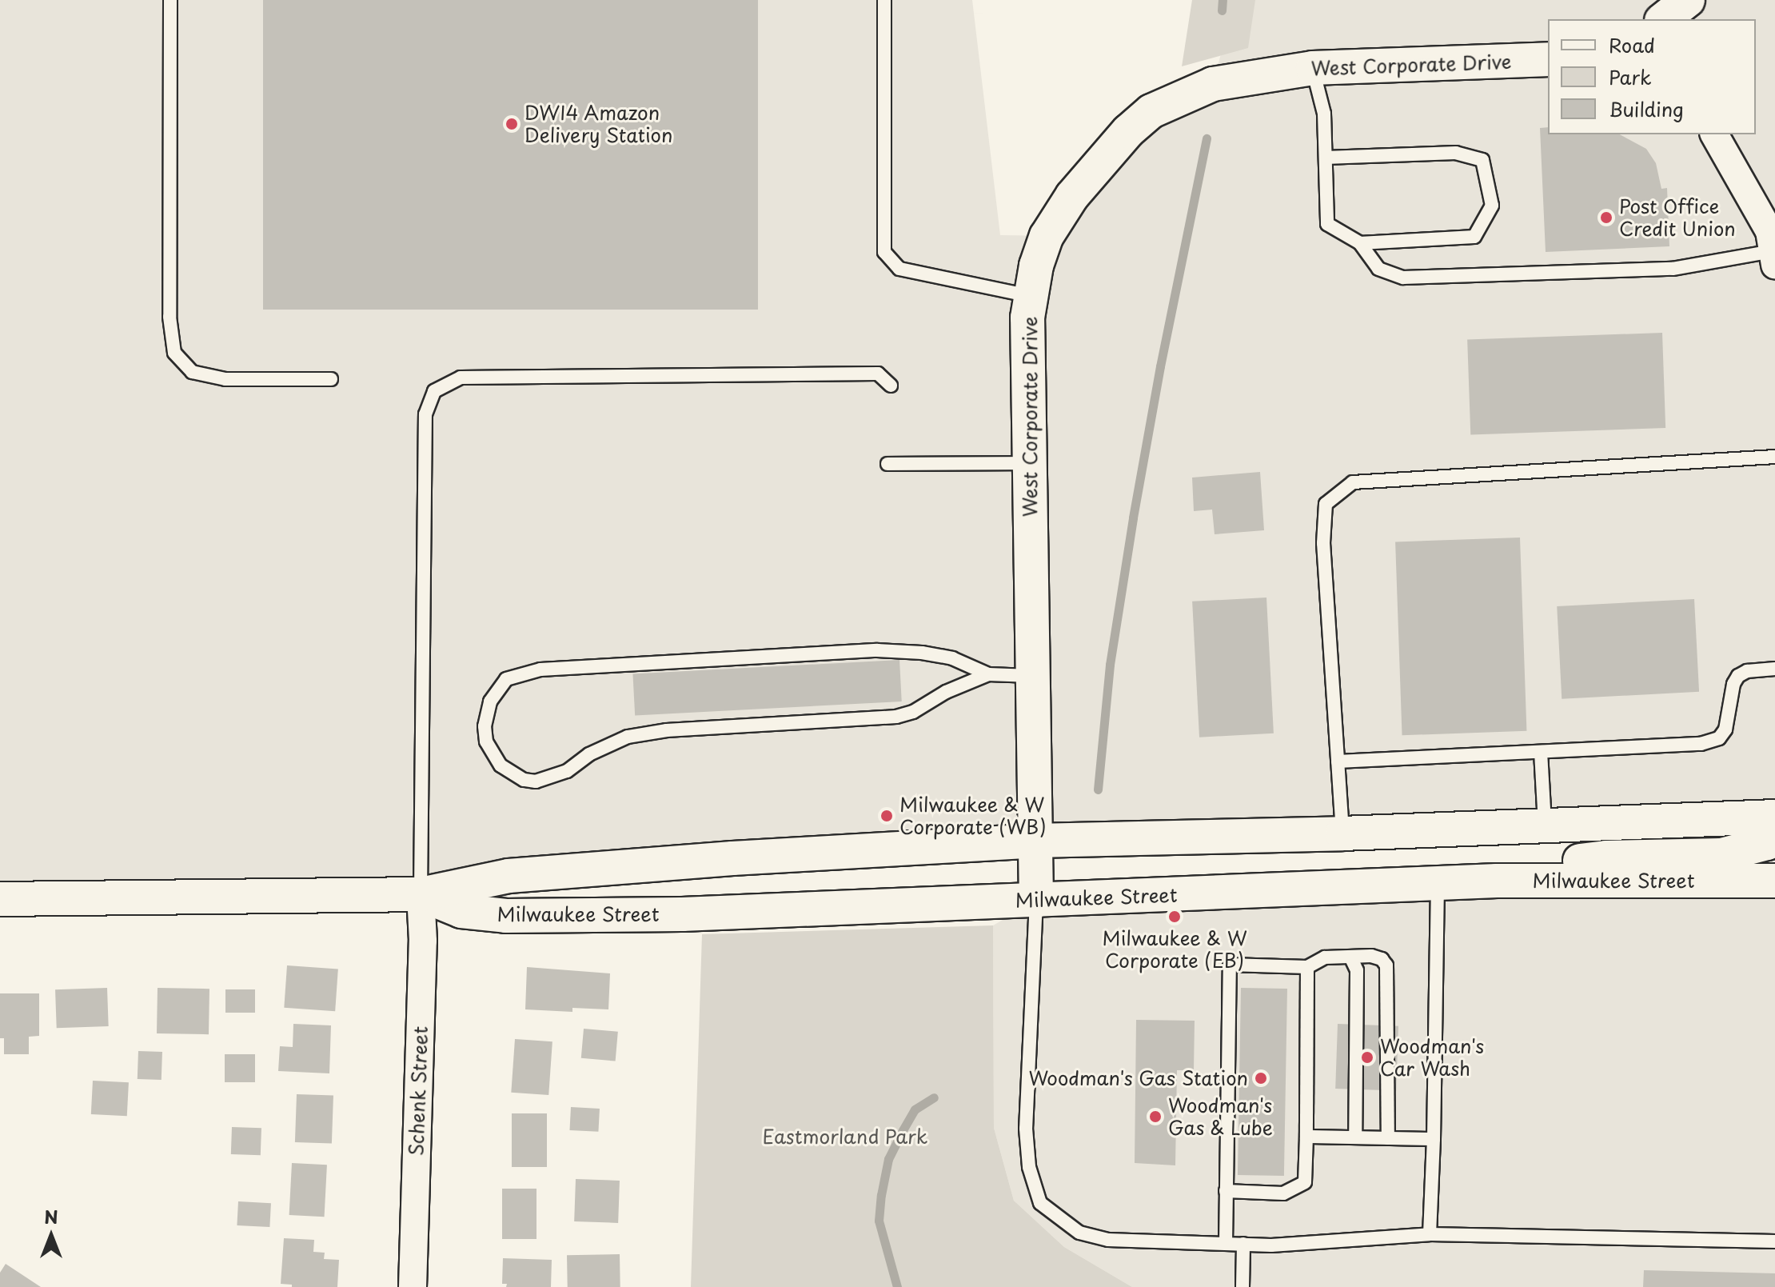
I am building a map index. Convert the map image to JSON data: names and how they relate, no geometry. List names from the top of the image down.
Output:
{
  "streets": {
    "street": ["West Corporate Drive", "Milwaukee Street", "Schenk Street"]
  },
  "crossings": [
    ["West Corporate Drive", "Milwaukee Street"],
    ["Milwaukee Street", "Schenk Street"]
  ],
  "parks": ["Eastmorland Park"],
  "places": [
    "DWI4 Amazon Delivery Station",
    "Post Office Credit Union",
    "Milwaukee & W Corporate (WB)",
    "Milwaukee & W Corporate (EB)",
    "Woodman's Car Wash",
    "Woodman's Gas Station",
    "Woodman's Gas & Lube"
  ],
  "legend": ["Road", "Park", "Building"],
  "north": "top"
}
